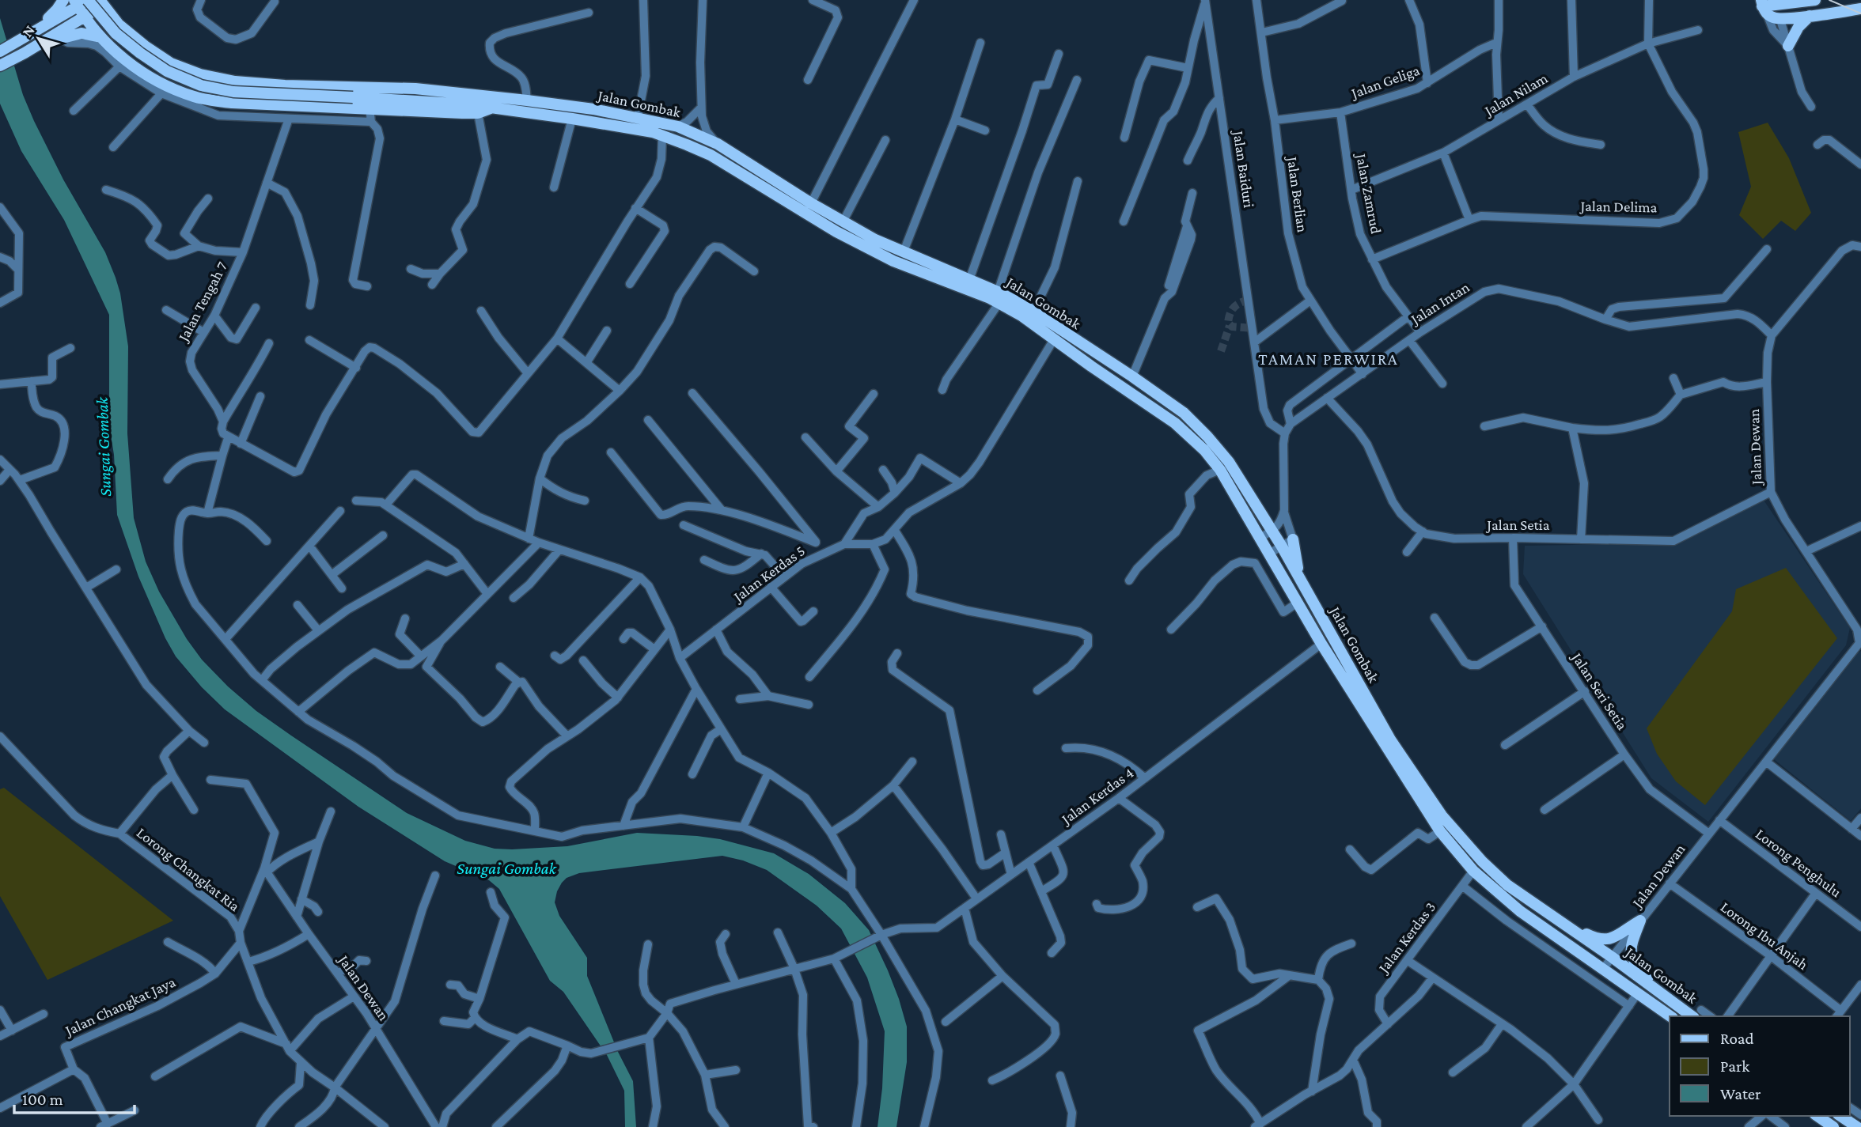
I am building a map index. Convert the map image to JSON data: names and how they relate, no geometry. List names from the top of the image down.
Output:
{
  "streets": {
    "main road": ["Jalan Gombak"],
    "street": [
      "Jalan Geliga",
      "Jalan Nilam",
      "Jalan Baiduri",
      "Jalan Zamrud",
      "Jalan Berlian",
      "Jalan Delima",
      "Jalan Tengah 7",
      "Jalan Intan",
      "Jalan Dewan",
      "Jalan Setia",
      "Jalan Kerdas 5",
      "Jalan Seri Setia",
      "Jalan Kerdas 4",
      "Lorong Penghulu",
      "Lorong Changkat Ria",
      "Lorong Ibu Anjah",
      "Jalan Kerdas 3",
      "Jalan Changkat Jaya"
    ]
  },
  "crossings": [
    ["Jalan Geliga", "Jalan Zamrud"],
    ["Jalan Geliga", "Jalan Berlian"],
    ["Jalan Nilam", "Jalan Zamrud"],
    ["Jalan Nilam", "Jalan Delima"],
    ["Jalan Gombak", "Jalan Dewan"],
    ["Jalan Gombak", "Jalan Kerdas 4"],
    ["Jalan Gombak", "Jalan Kerdas 3"],
    ["Jalan Baiduri", "Jalan Intan"],
    ["Jalan Zamrud", "Jalan Delima"],
    ["Jalan Zamrud", "Jalan Intan"],
    ["Jalan Berlian", "Jalan Intan"],
    ["Jalan Intan", "Jalan Dewan"],
    ["Jalan Intan", "Jalan Setia"],
    ["Jalan Dewan", "Jalan Setia"],
    ["Jalan Dewan", "Jalan Seri Setia"],
    ["Jalan Dewan", "Lorong Penghulu"],
    ["Jalan Dewan", "Lorong Ibu Anjah"],
    ["Jalan Setia", "Jalan Seri Setia"],
    ["Lorong Changkat Ria", "Jalan Changkat Jaya"]
  ],
  "districts": ["TAMAN PERWIRA"],
  "water": ["Sungai Gombak"],
  "legend": ["Road", "Park", "Water"],
  "scale_bar": "100 m",
  "north": "top left"
}
